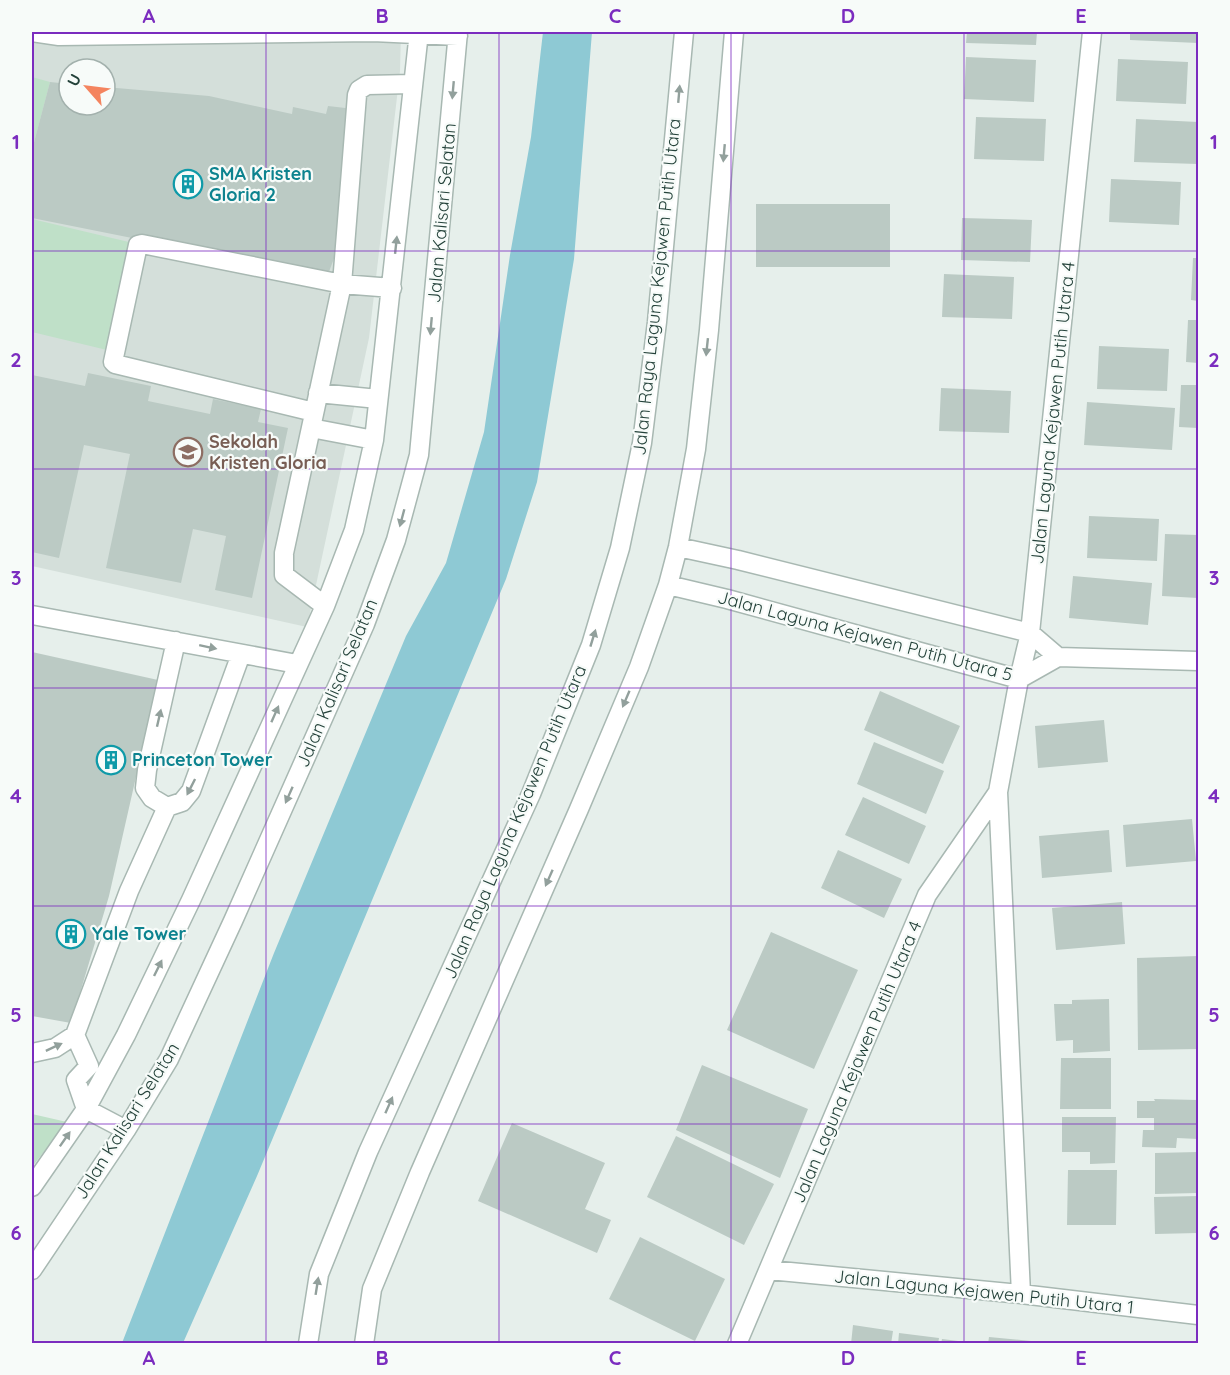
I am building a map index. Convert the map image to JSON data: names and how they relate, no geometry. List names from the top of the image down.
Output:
{
  "streets": {
    "street": [
      "Jalan Kalisari Selatan",
      "Jalan Raya Laguna Kejawen Putih Utara",
      "Jalan Laguna Kejawen Putih Utara 4",
      "Jalan Laguna Kejawen Putih Utara 5",
      "Jalan Laguna Kejawen Putih Utara 1"
    ]
  },
  "crossings": [
    ["Jalan Laguna Kejawen Putih Utara 4", "Jalan Laguna Kejawen Putih Utara 5"],
    ["Jalan Laguna Kejawen Putih Utara 4", "Jalan Laguna Kejawen Putih Utara 1"]
  ],
  "places": {
    "building": ["SMA Kristen Gloria 2", "Princeton Tower", "Yale Tower"],
    "school or university": ["Sekolah Kristen Gloria"]
  },
  "north": "top left",
  "grid": {
    "columns": [
      "A",
      "B",
      "C",
      "D",
      "E"
    ],
    "rows": [
      "1",
      "2",
      "3",
      "4",
      "5",
      "6"
    ]
  }
}
